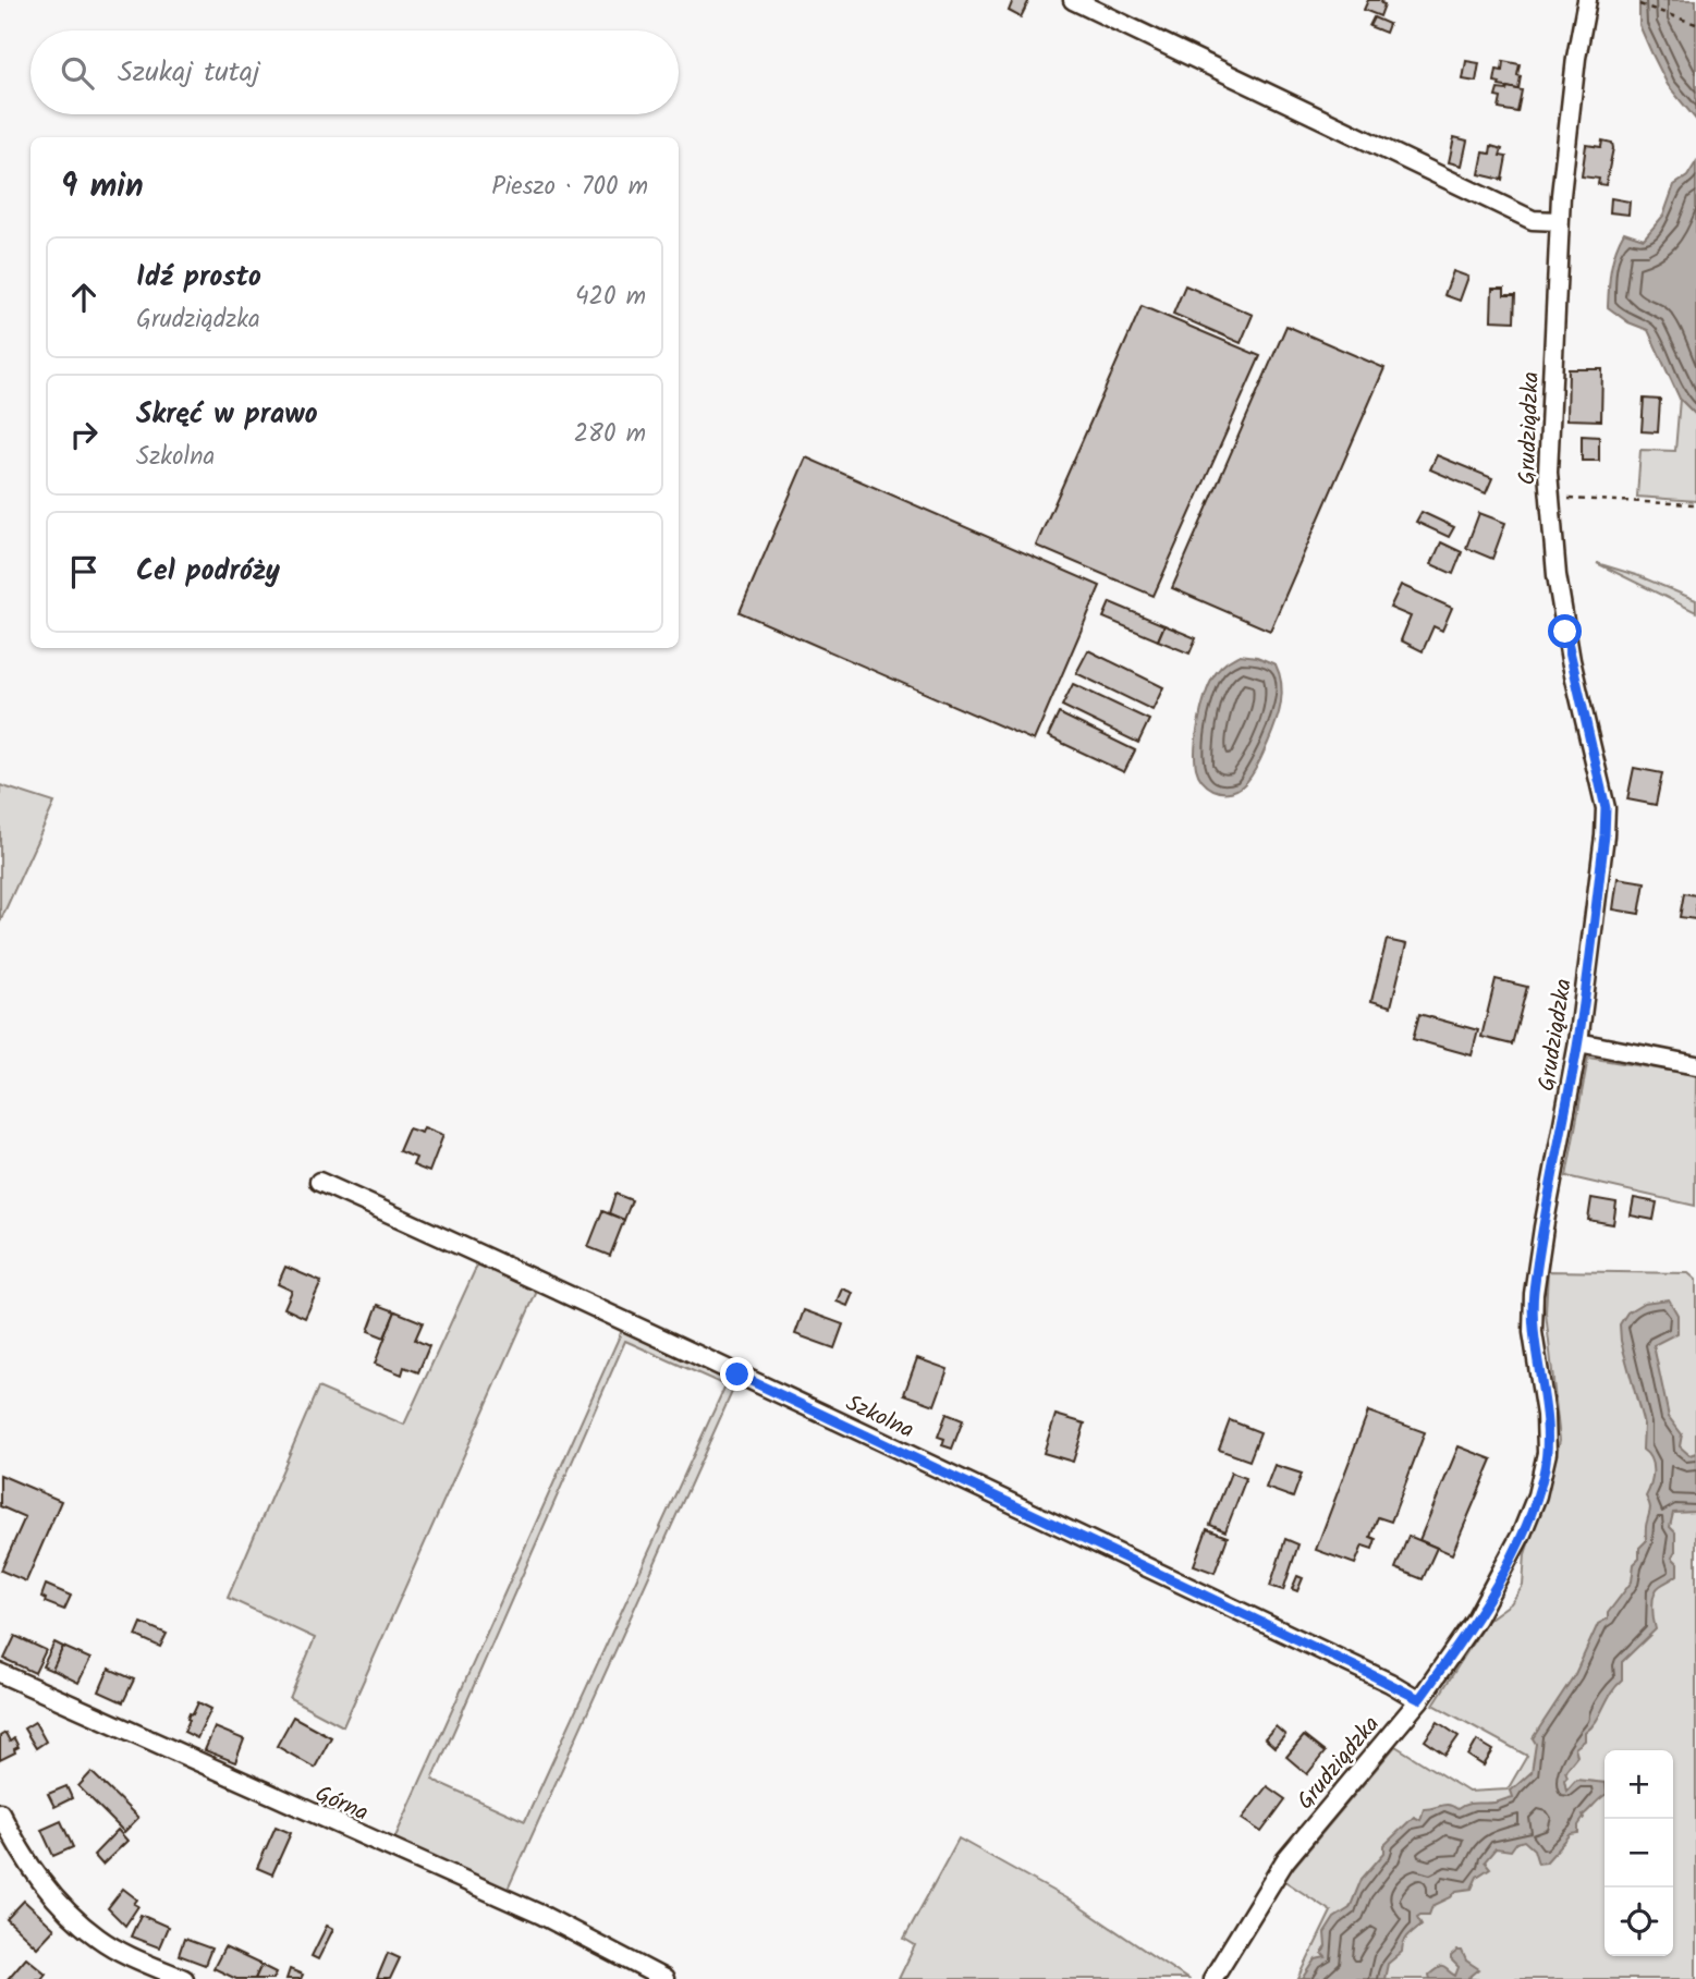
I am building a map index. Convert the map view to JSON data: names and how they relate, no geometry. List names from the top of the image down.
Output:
{
  "streets": {
    "street": ["Grudziądzka", "Szkolna", "Górna"]
  },
  "crossings": [
    ["Grudziądzka", "Szkolna"]
  ],
  "page": {
    "search": "Szukaj tutaj",
    "heading": ["9 min", "Pieszo · 700 m"],
    "list": [
      ["Idź prosto", "Grudziądzka", "420 m"],
      ["Skręć w prawo", "Szkolna", "280 m"],
      "Cel podróży"
    ],
    "map_buttons": ["+", "−"]
  }
}
